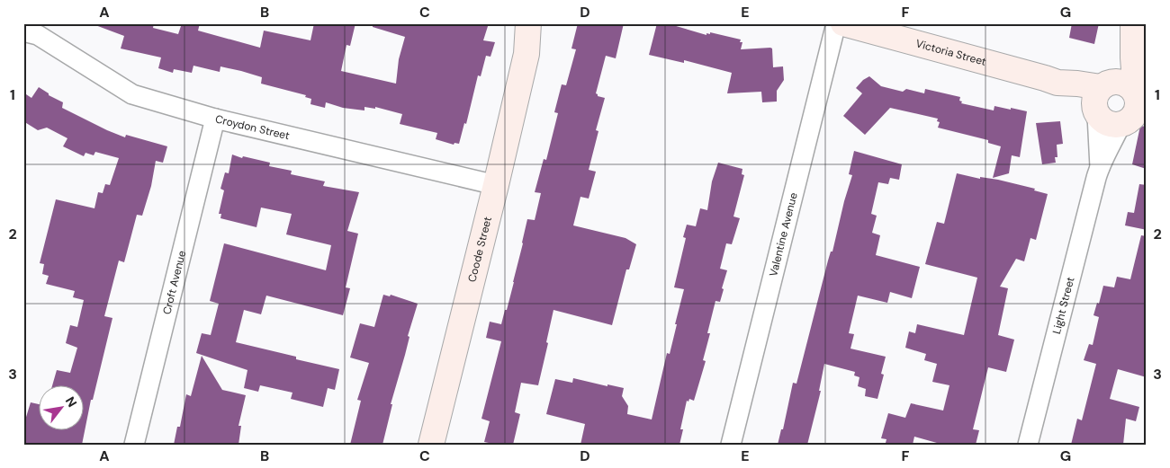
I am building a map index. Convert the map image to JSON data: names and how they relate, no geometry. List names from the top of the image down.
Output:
{
  "streets": {
    "street": [
      "Victoria Street",
      "Croydon Street",
      "Valentine Avenue",
      "Coode Street",
      "Croft Avenue",
      "Light Street"
    ]
  },
  "crossings": [
    ["Victoria Street", "Light Street"],
    ["Croydon Street", "Coode Street"],
    ["Croydon Street", "Croft Avenue"]
  ],
  "north": "top right",
  "grid": {
    "columns": [
      "A",
      "B",
      "C",
      "D",
      "E",
      "F",
      "G"
    ],
    "rows": ["1", "2", "3"]
  }
}
